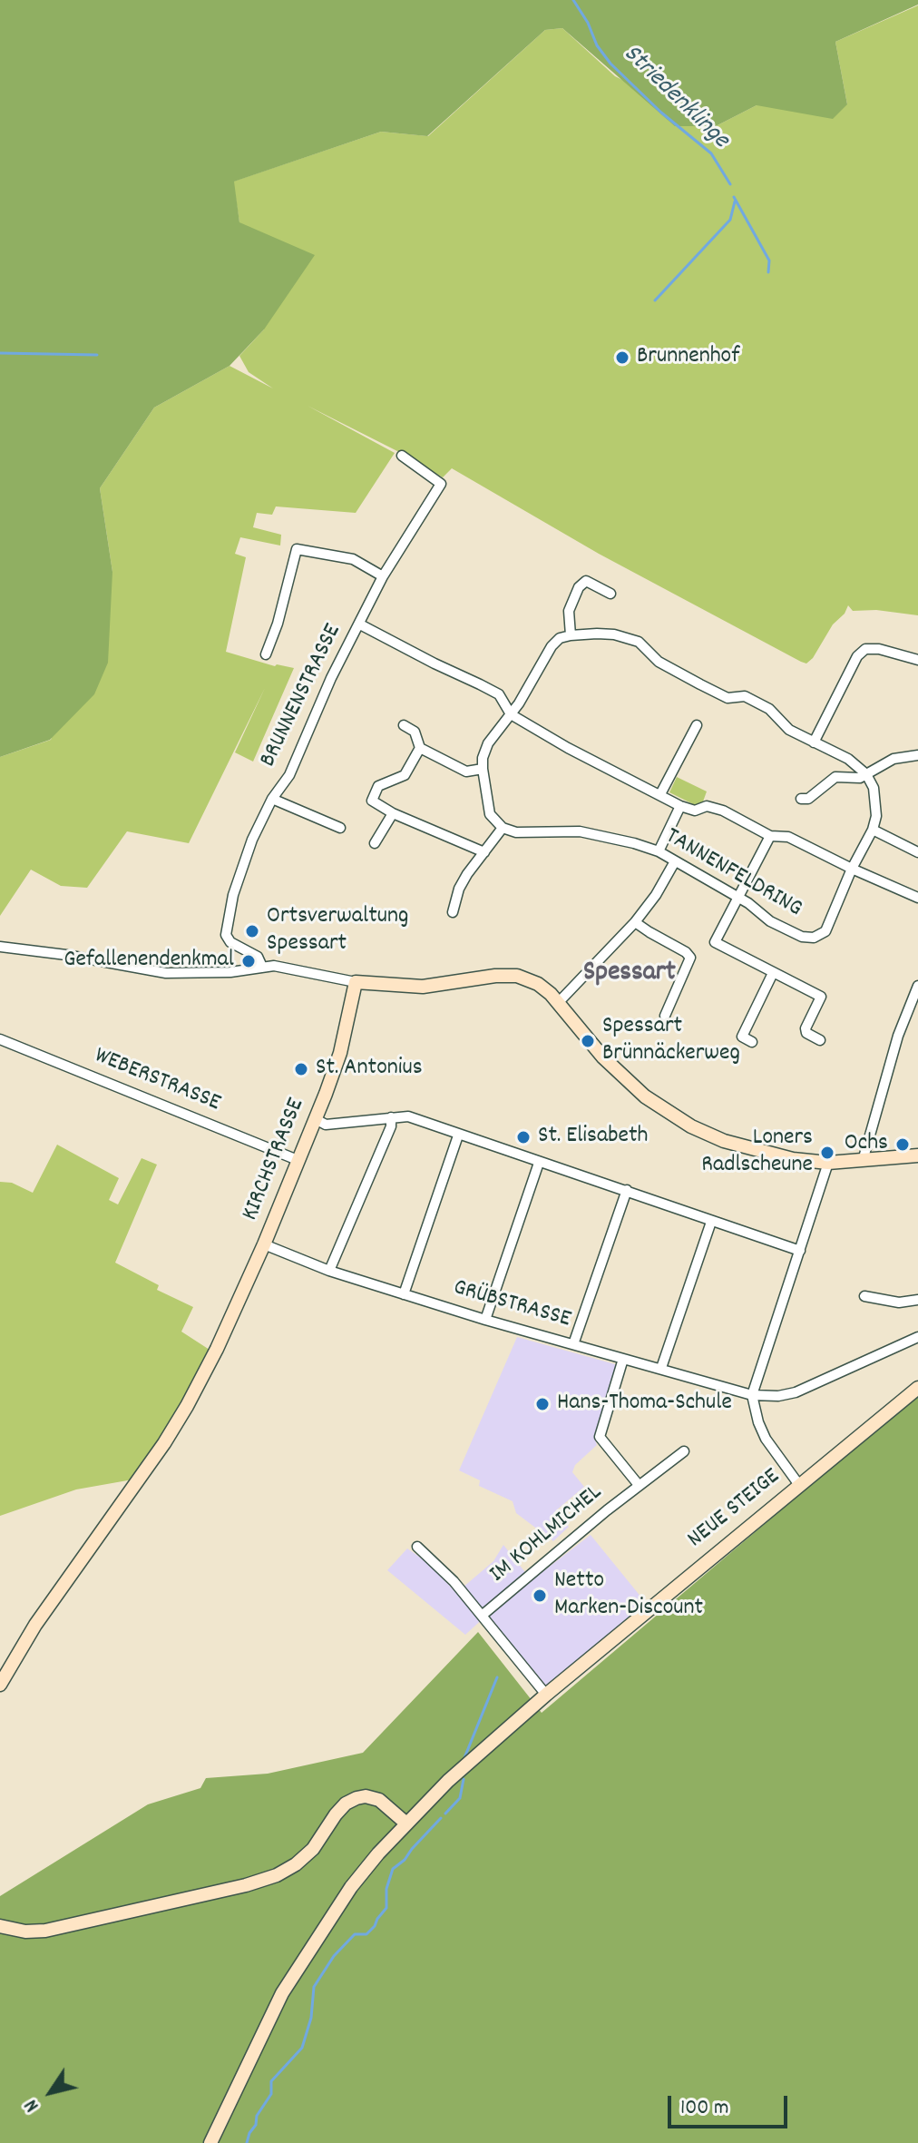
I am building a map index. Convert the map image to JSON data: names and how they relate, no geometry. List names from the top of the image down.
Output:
{
  "streets": {
    "street": [
      "BRUNNENSTRASSE",
      "TANNENFELDRING",
      "WEBERSTRASSE",
      "KIRCHSTRASSE",
      "GRÜBSTRASSE",
      "NEUE STEIGE",
      "IM KOHLMICHEL"
    ]
  },
  "crossings": [
    ["WEBERSTRASSE", "KIRCHSTRASSE"],
    ["KIRCHSTRASSE", "GRÜBSTRASSE"],
    ["GRÜBSTRASSE", "IM KOHLMICHEL"]
  ],
  "districts": ["Spessart"],
  "water": ["Striedenklinge"],
  "places": [
    "Brunnenhof",
    "Ortsverwaltung Spessart",
    "Gefallenendenkmal",
    "Spessart Brünnäckerweg",
    "St. Antonius",
    "St. Elisabeth",
    "Ochs",
    "Loners Radlscheune",
    "Hans-Thoma-Schule",
    "Netto Marken-Discount"
  ],
  "scale_bar": "100 m",
  "north": "bottom left"
}
